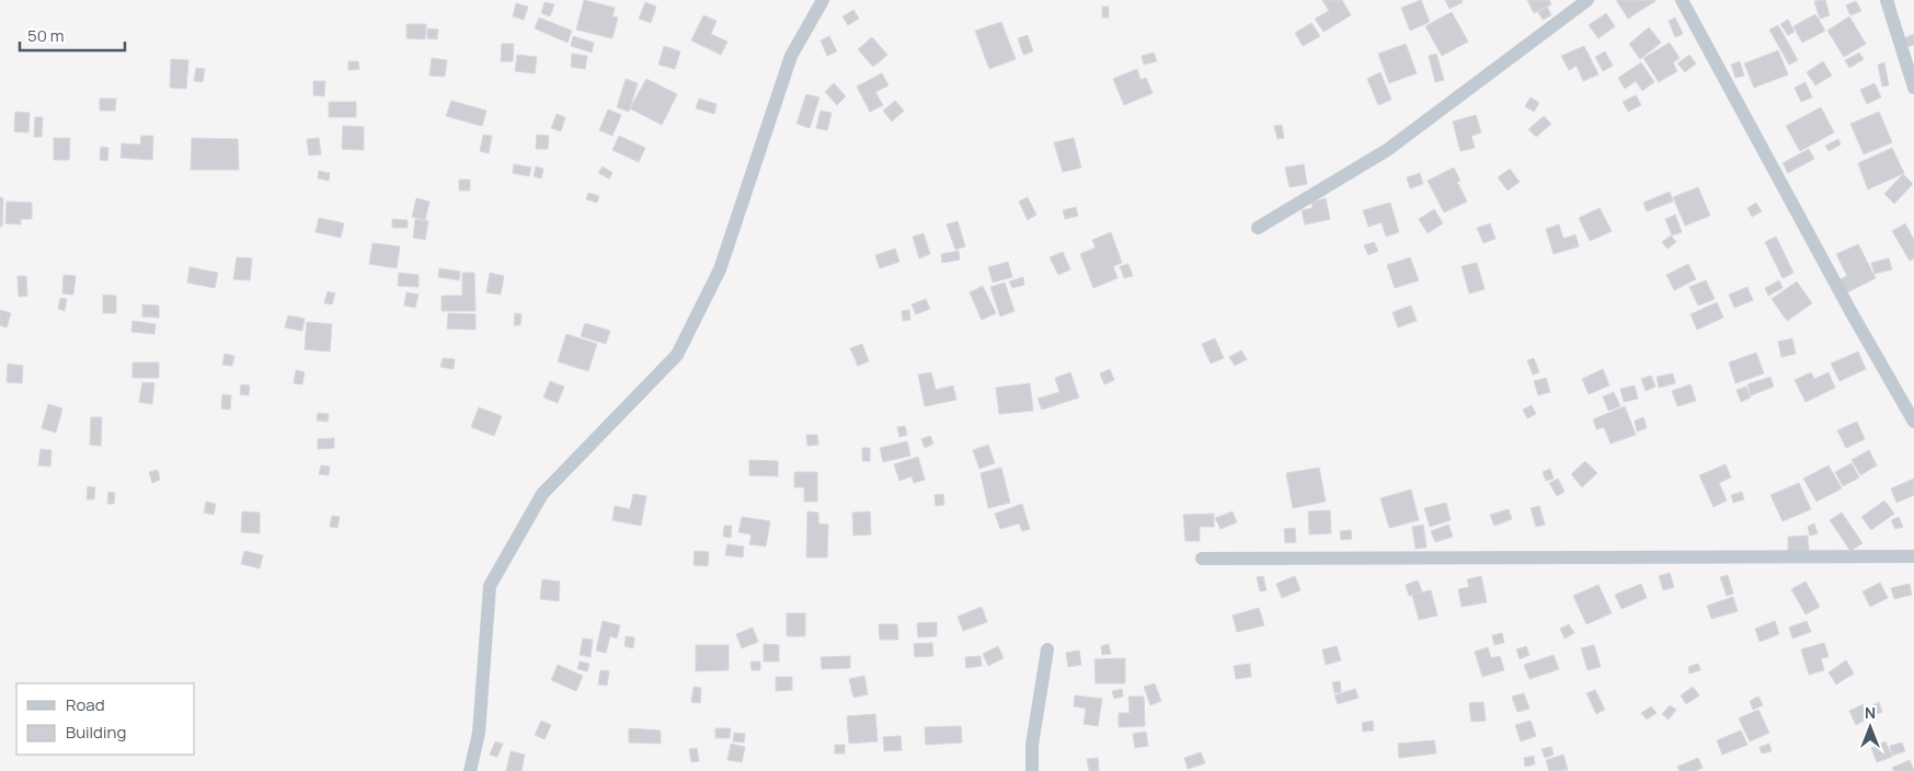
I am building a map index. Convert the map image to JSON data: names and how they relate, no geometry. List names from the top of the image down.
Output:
{
  "legend": ["Road", "Building"],
  "scale_bar": "50 m",
  "north": "top"
}
